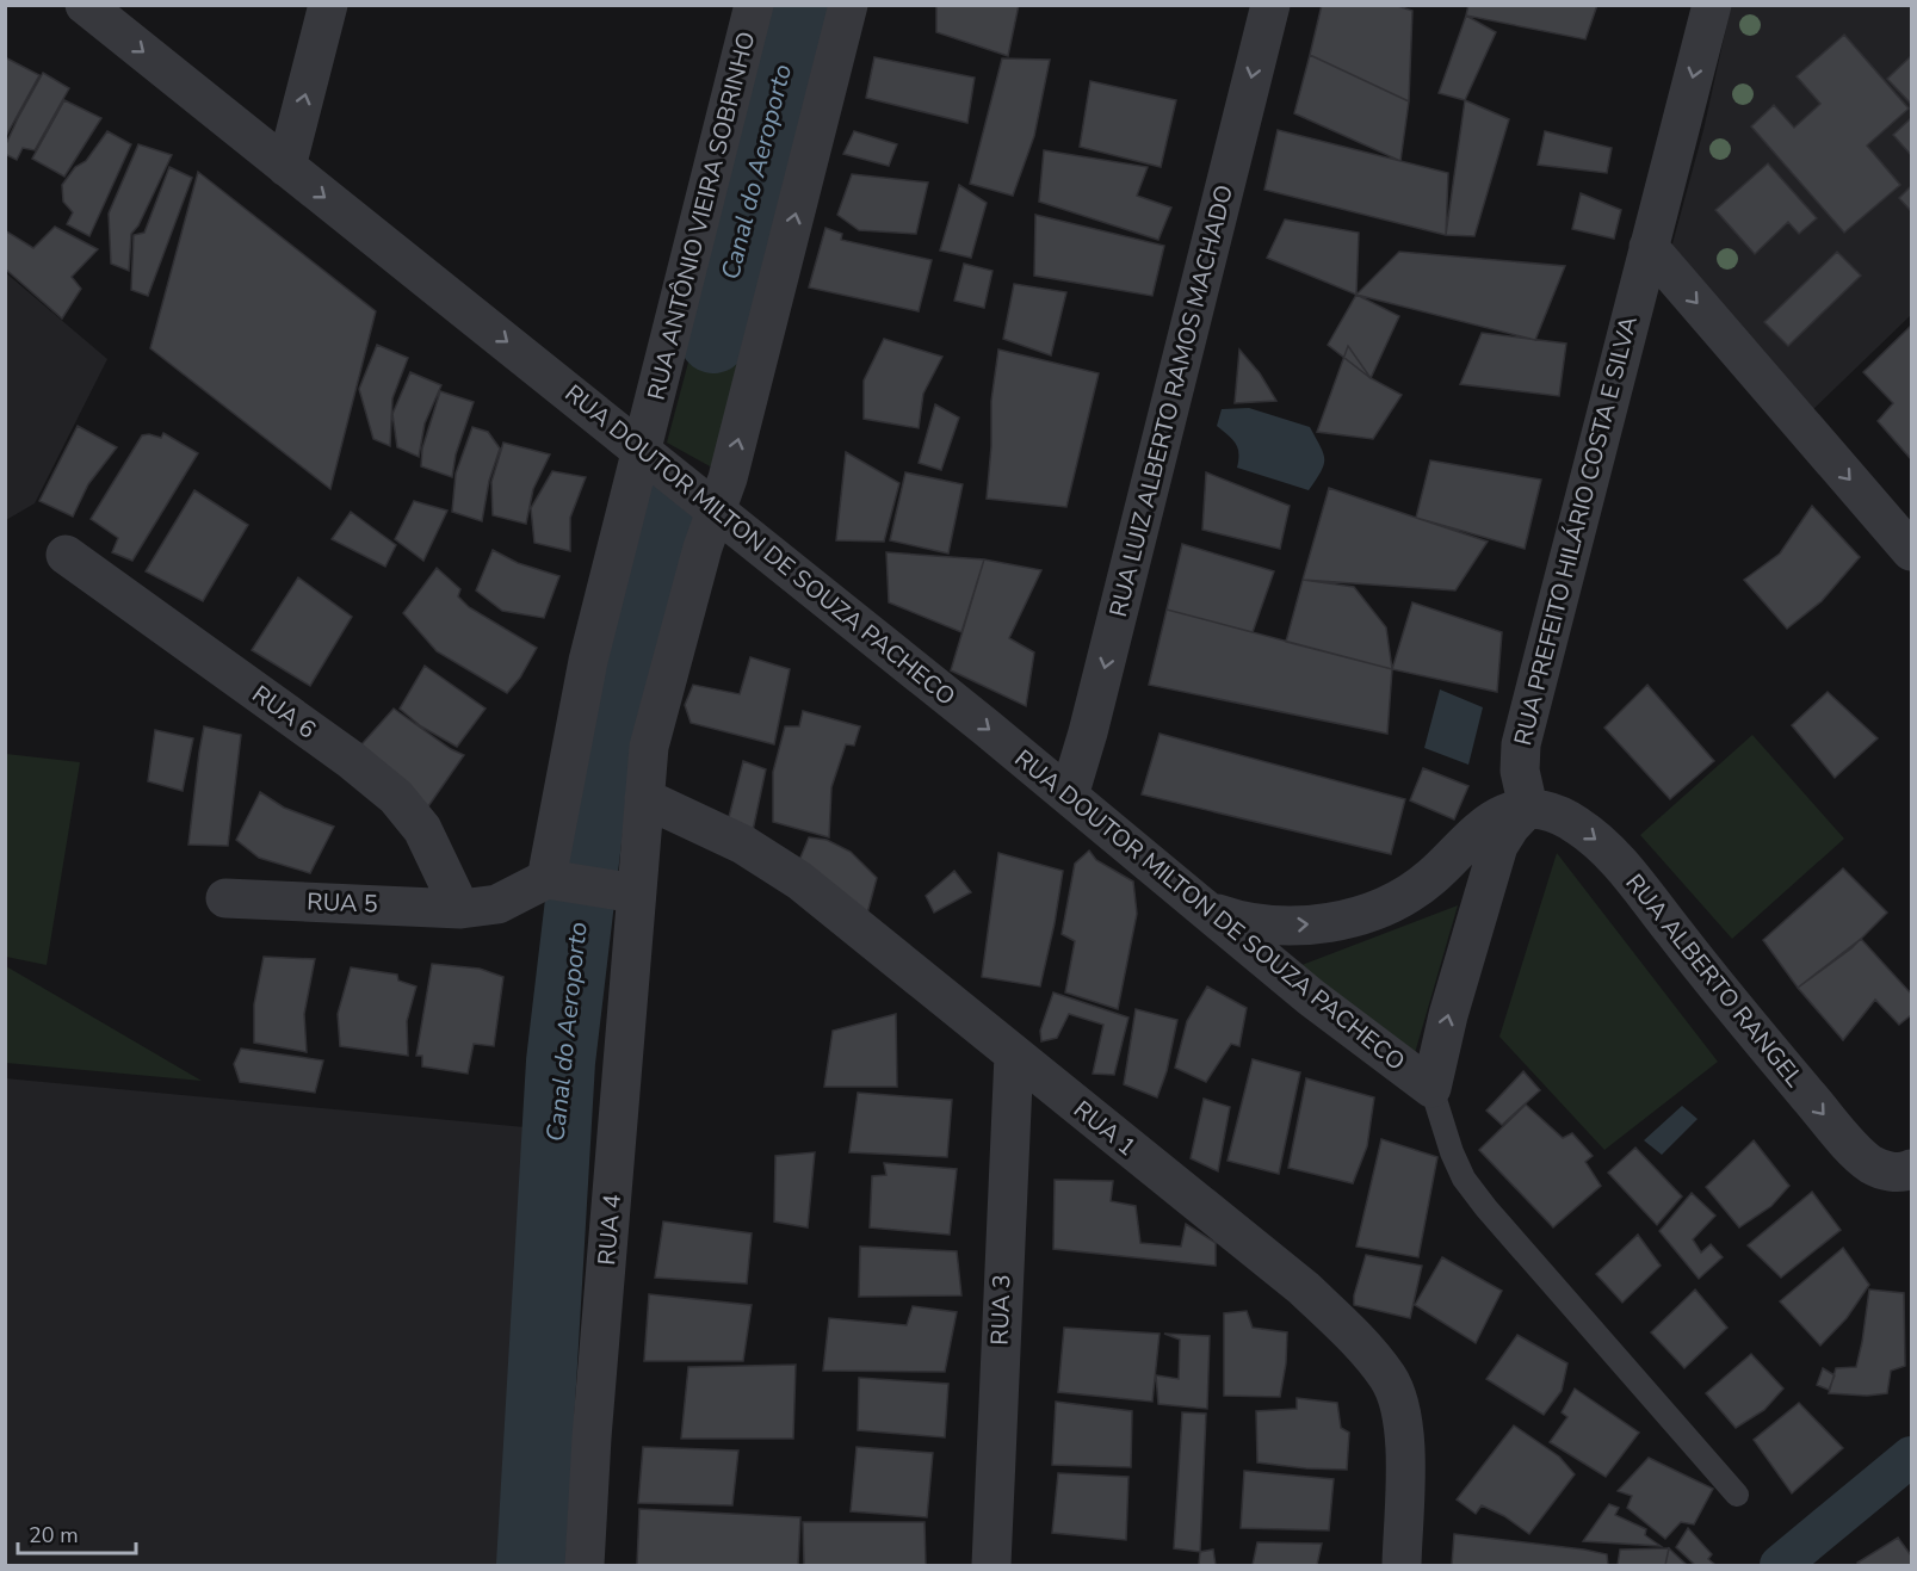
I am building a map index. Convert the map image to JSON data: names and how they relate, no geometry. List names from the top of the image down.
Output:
{
  "streets": {
    "street": [
      "RUA ANTÔNIO VIEIRA SOBRINHO",
      "RUA LUIZ ALBERTO RAMOS MACHADO",
      "RUA PREFEITO HILÁRIO COSTA E SILVA",
      "RUA DOUTOR MILTON DE SOUZA PACHECO",
      "RUA 6",
      "RUA 5",
      "RUA ALBERTO RANGEL",
      "RUA 1",
      "RUA 4",
      "RUA 3"
    ]
  },
  "crossings": [
    ["RUA ANTÔNIO VIEIRA SOBRINHO", "RUA DOUTOR MILTON DE SOUZA PACHECO"],
    ["RUA LUIZ ALBERTO RAMOS MACHADO", "RUA DOUTOR MILTON DE SOUZA PACHECO"],
    ["RUA PREFEITO HILÁRIO COSTA E SILVA", "RUA ALBERTO RANGEL"],
    ["RUA 6", "RUA 5"],
    ["RUA 1", "RUA 3"]
  ],
  "one_way": ["RUA LUIZ ALBERTO RAMOS MACHADO", "RUA DOUTOR MILTON DE SOUZA PACHECO", "RUA ALBERTO RANGEL"],
  "water": ["Canal do Aeroporto"],
  "scale_bar": "20 m"
}
